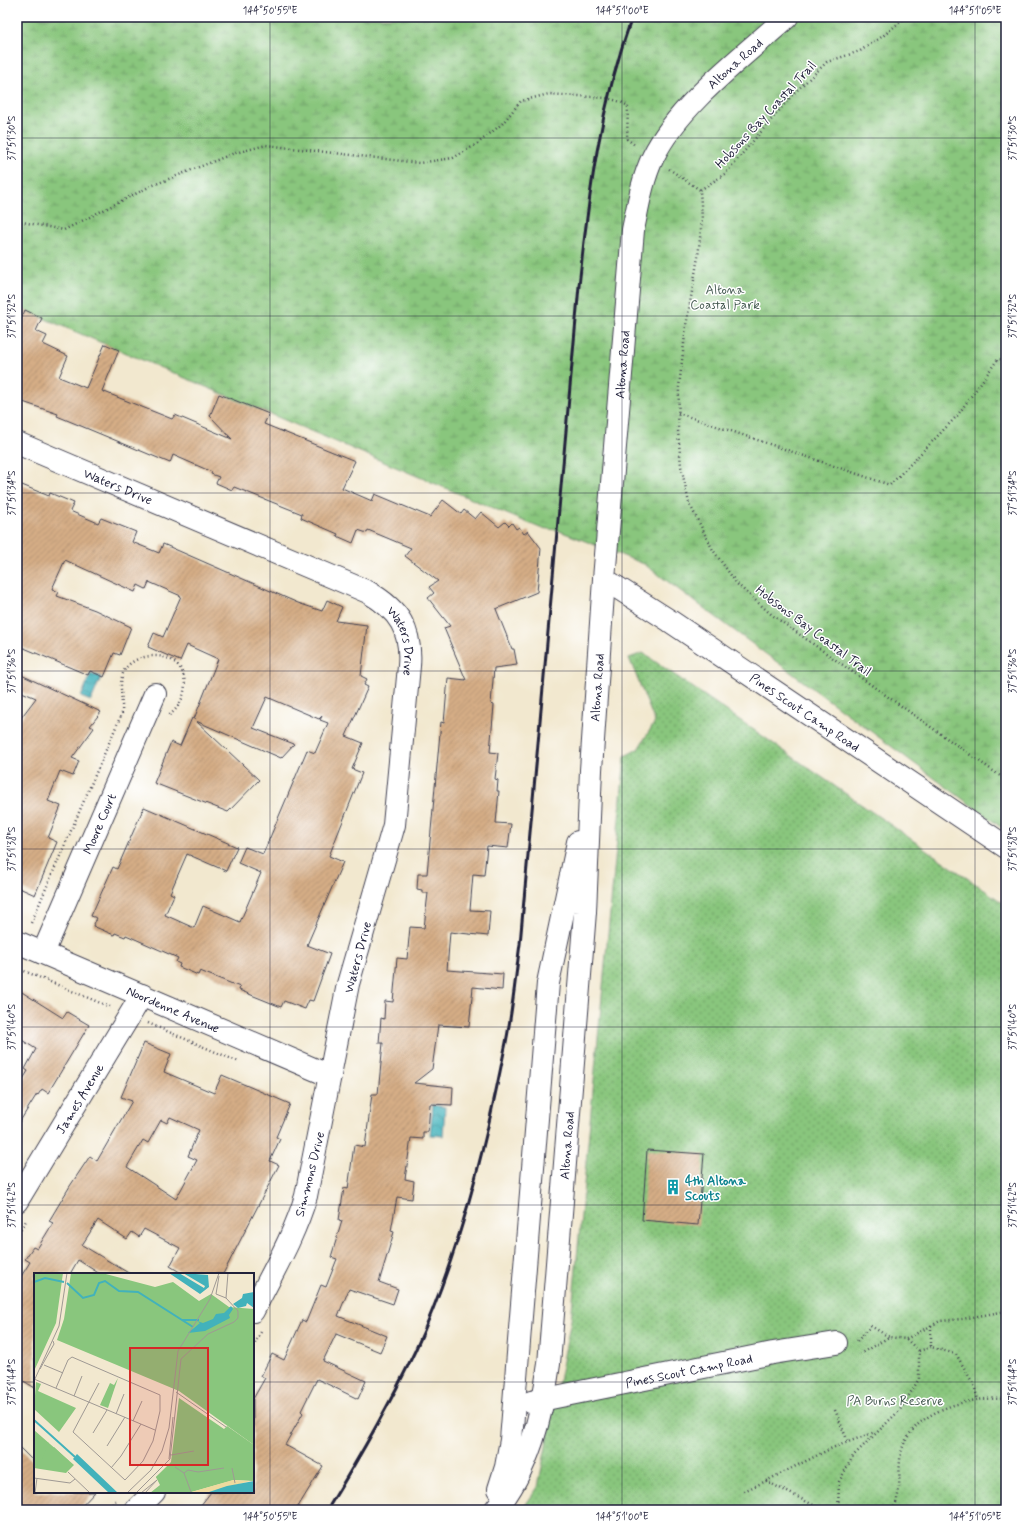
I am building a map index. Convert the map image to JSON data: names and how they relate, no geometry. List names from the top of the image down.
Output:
{
  "streets": {
    "street": [
      "Altona Road",
      "Waters Drive",
      "Pines Scout Camp Road",
      "Moore Court",
      "Noordenne Avenue",
      "James Avenue",
      "Simmons Drive"
    ],
    "path": ["Hobsons Bay Coastal Trail"]
  },
  "crossings": [
    ["Altona Road", "Pines Scout Camp Road"],
    ["Waters Drive", "Noordenne Avenue"],
    ["Waters Drive", "Simmons Drive"],
    ["Moore Court", "Noordenne Avenue"],
    ["Noordenne Avenue", "James Avenue"],
    ["Noordenne Avenue", "Simmons Drive"]
  ],
  "parks": ["Altona Coastal Park", "PA Burns Reserve"],
  "places": {
    "building": ["4th Altona Scouts"]
  },
  "coordinates": [
    "144°50'55\"E",
    "144°51'00\"E",
    "144°51'05\"E",
    "37°51'30\"S",
    "37°51'32\"S",
    "37°51'34\"S",
    "37°51'36\"S",
    "37°51'38\"S",
    "37°51'40\"S",
    "37°51'42\"S",
    "37°51'44\"S"
  ]
}
